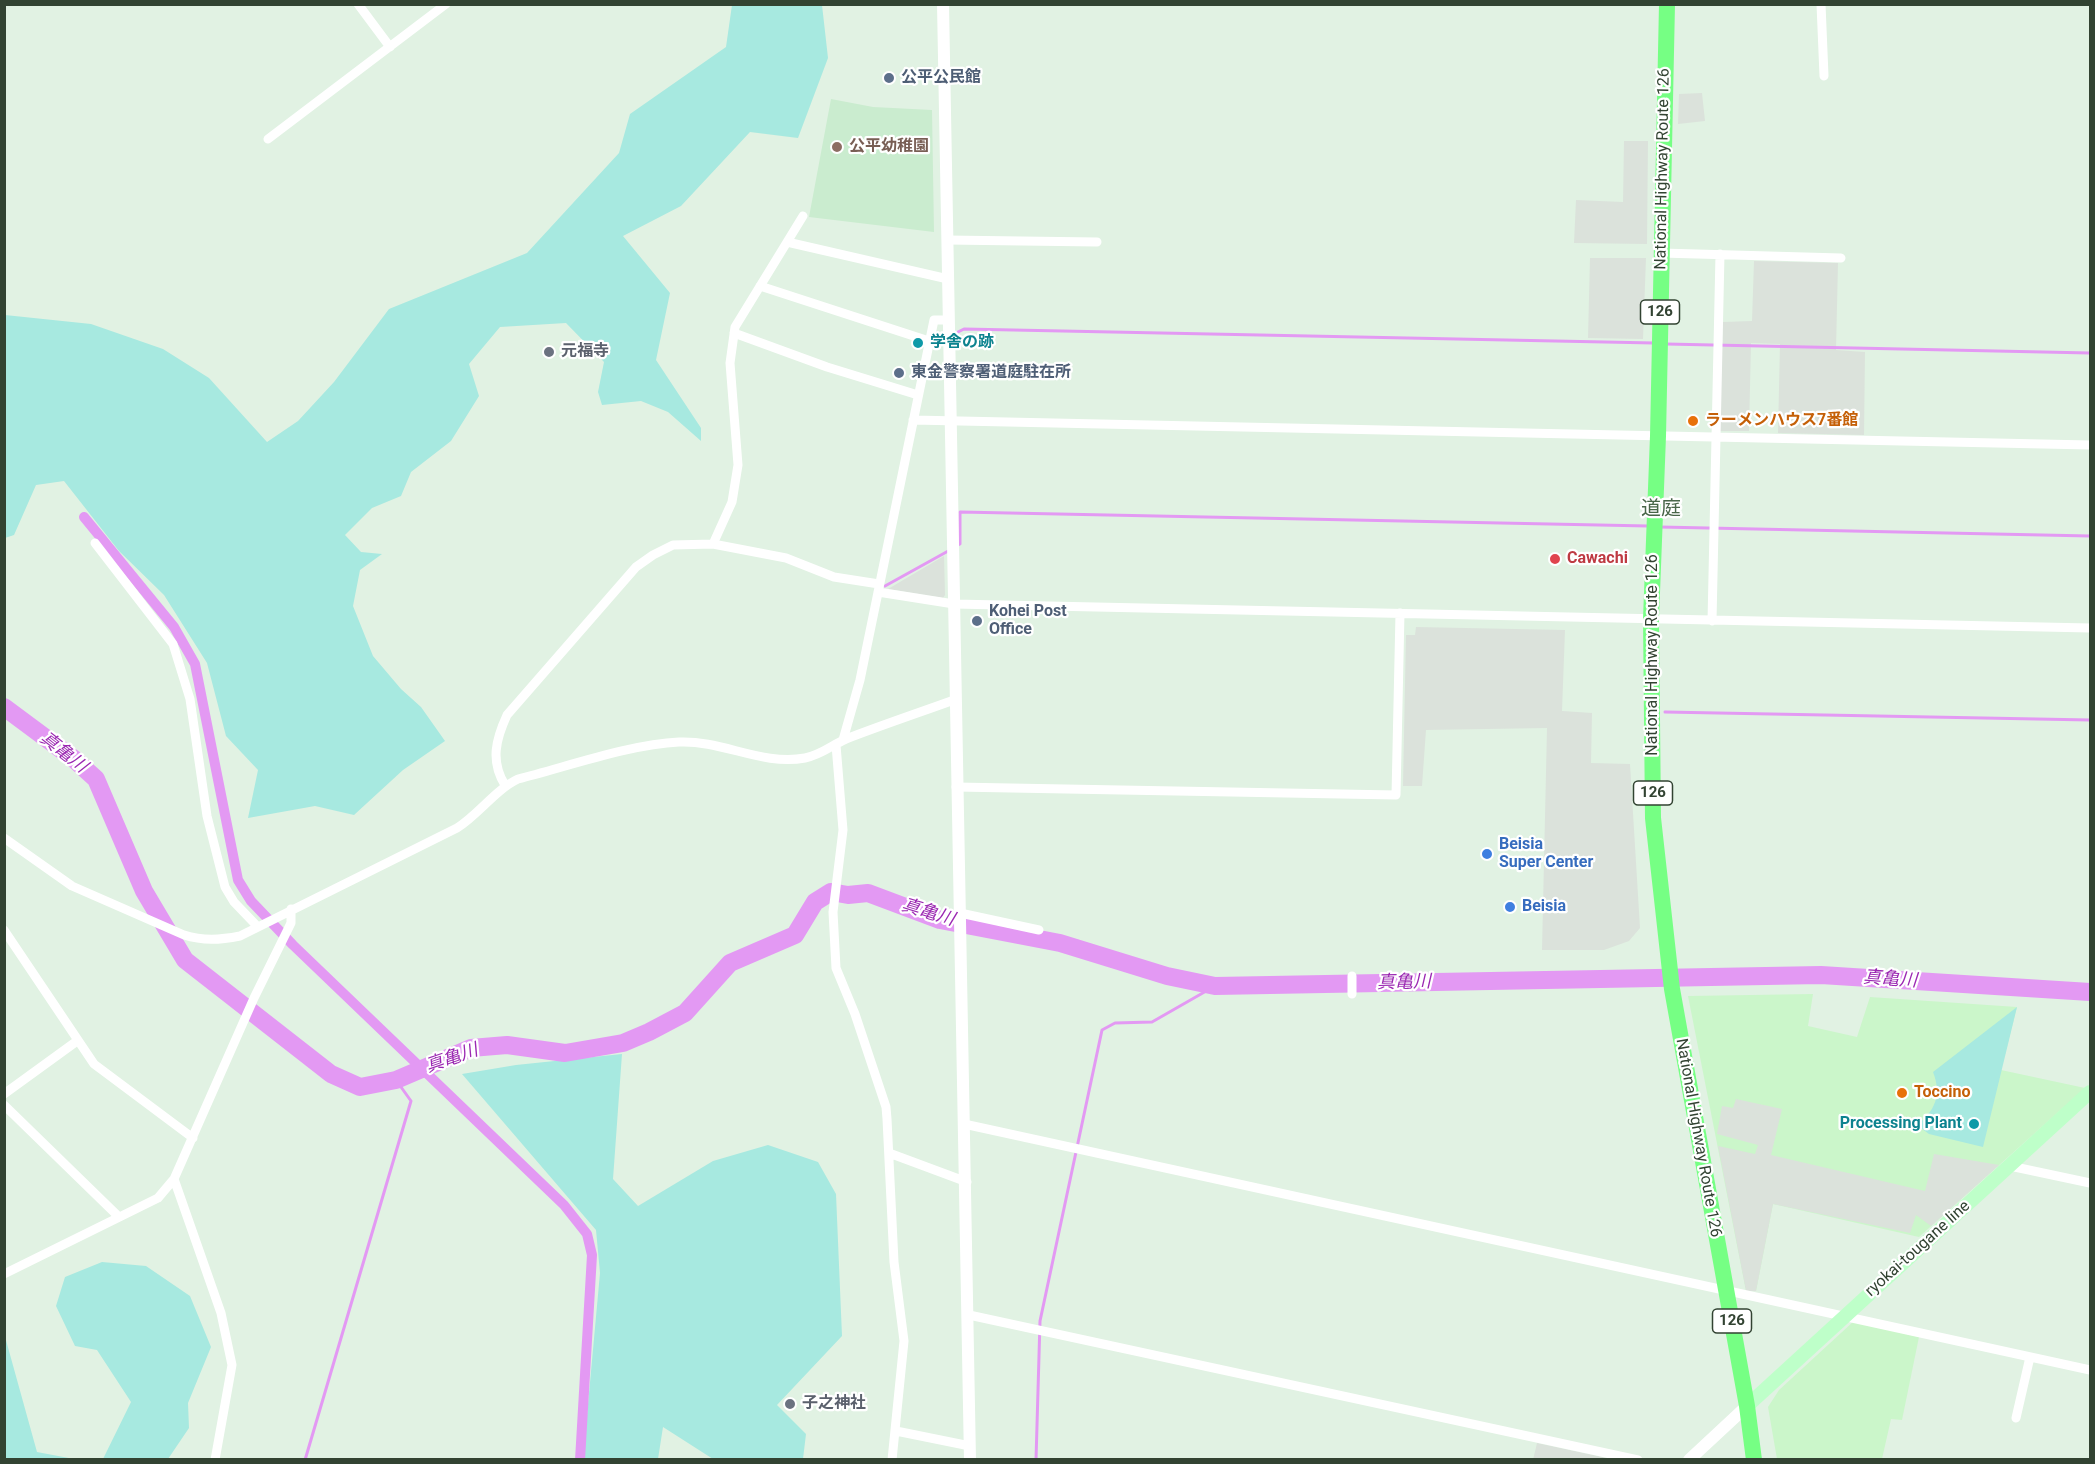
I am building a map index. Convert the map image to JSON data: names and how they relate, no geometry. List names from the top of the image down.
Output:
{
  "streets": {
    "highway": ["National Highway Route 126", "126"],
    "main road": ["ryokai-tougane line"]
  },
  "crossings": [
    ["National Highway Route 126", "ryokai-tougane line"]
  ],
  "districts": ["道庭"],
  "water": ["真亀川"],
  "places": [
    "公平公民館",
    "公平幼稚園",
    "学舎の跡",
    "元福寺",
    "東金警察署道庭駐在所",
    "ラーメンハウス7番館",
    "Cawachi",
    "Kohei Post Office",
    "Beisia Super Center",
    "Beisia",
    "Toccino",
    "Processing Plant",
    "子之神社"
  ]
}
